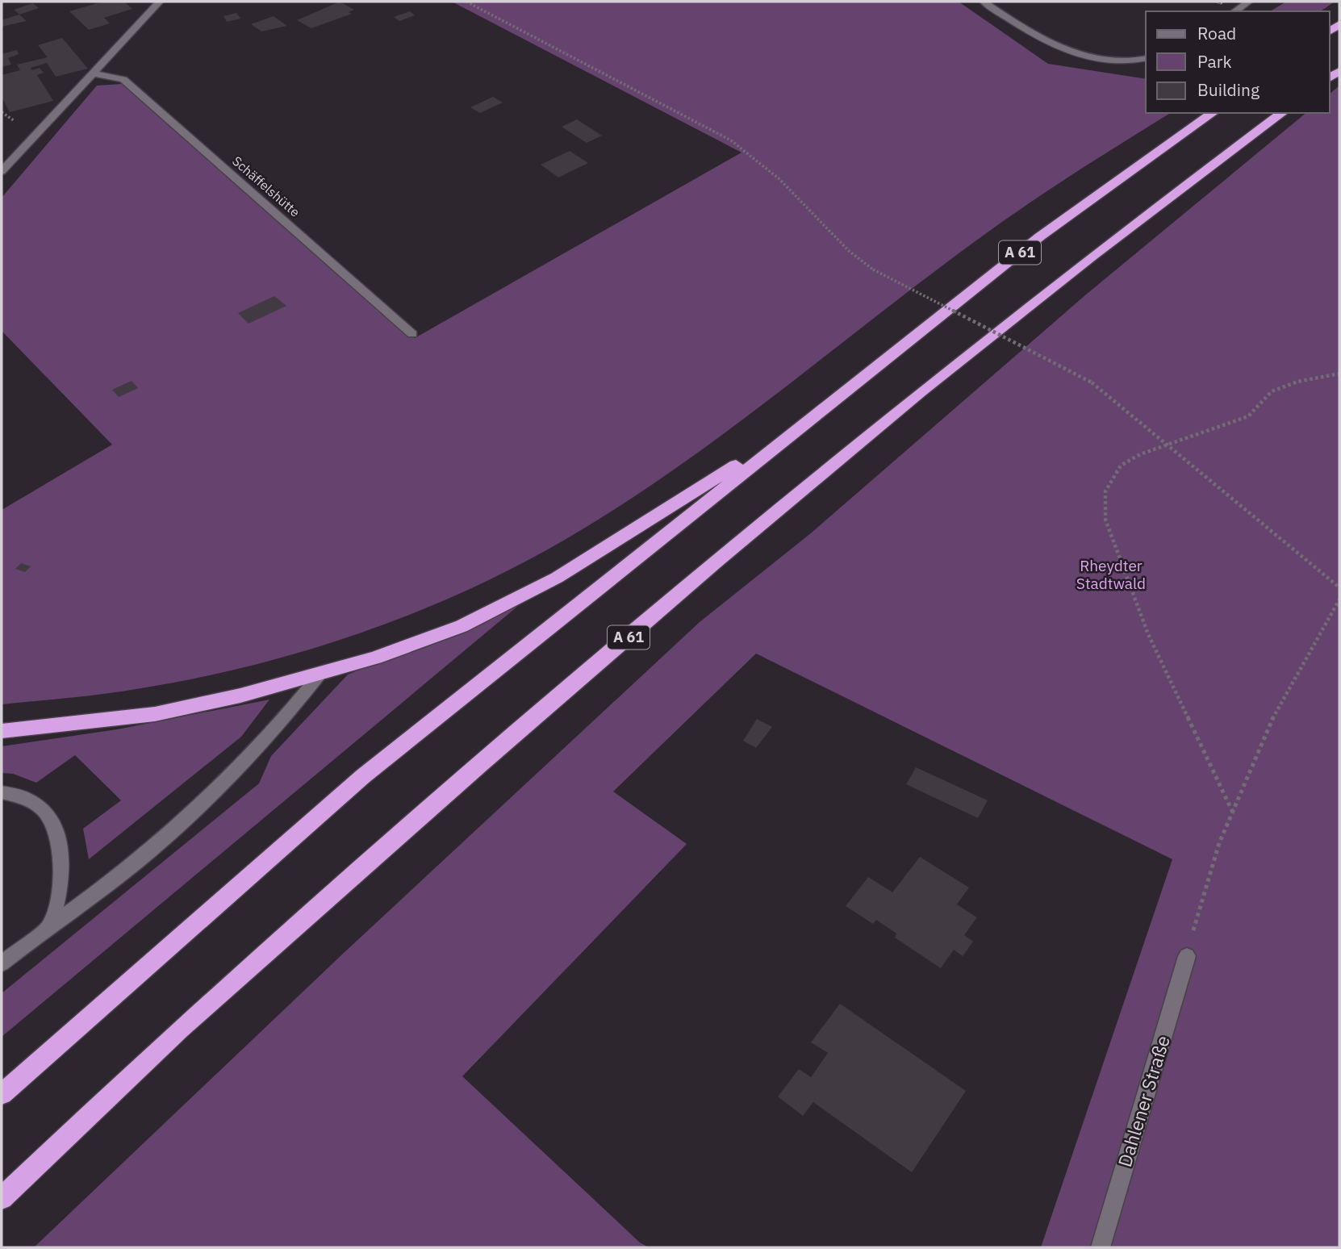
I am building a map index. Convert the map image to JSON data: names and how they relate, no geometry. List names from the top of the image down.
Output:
{
  "streets": {
    "highway": ["A 61"],
    "street": ["Schäffelshütte", "Dahlener Straße"]
  },
  "parks": ["Rheydter Stadtwald"],
  "legend": ["Road", "Park", "Building"]
}
